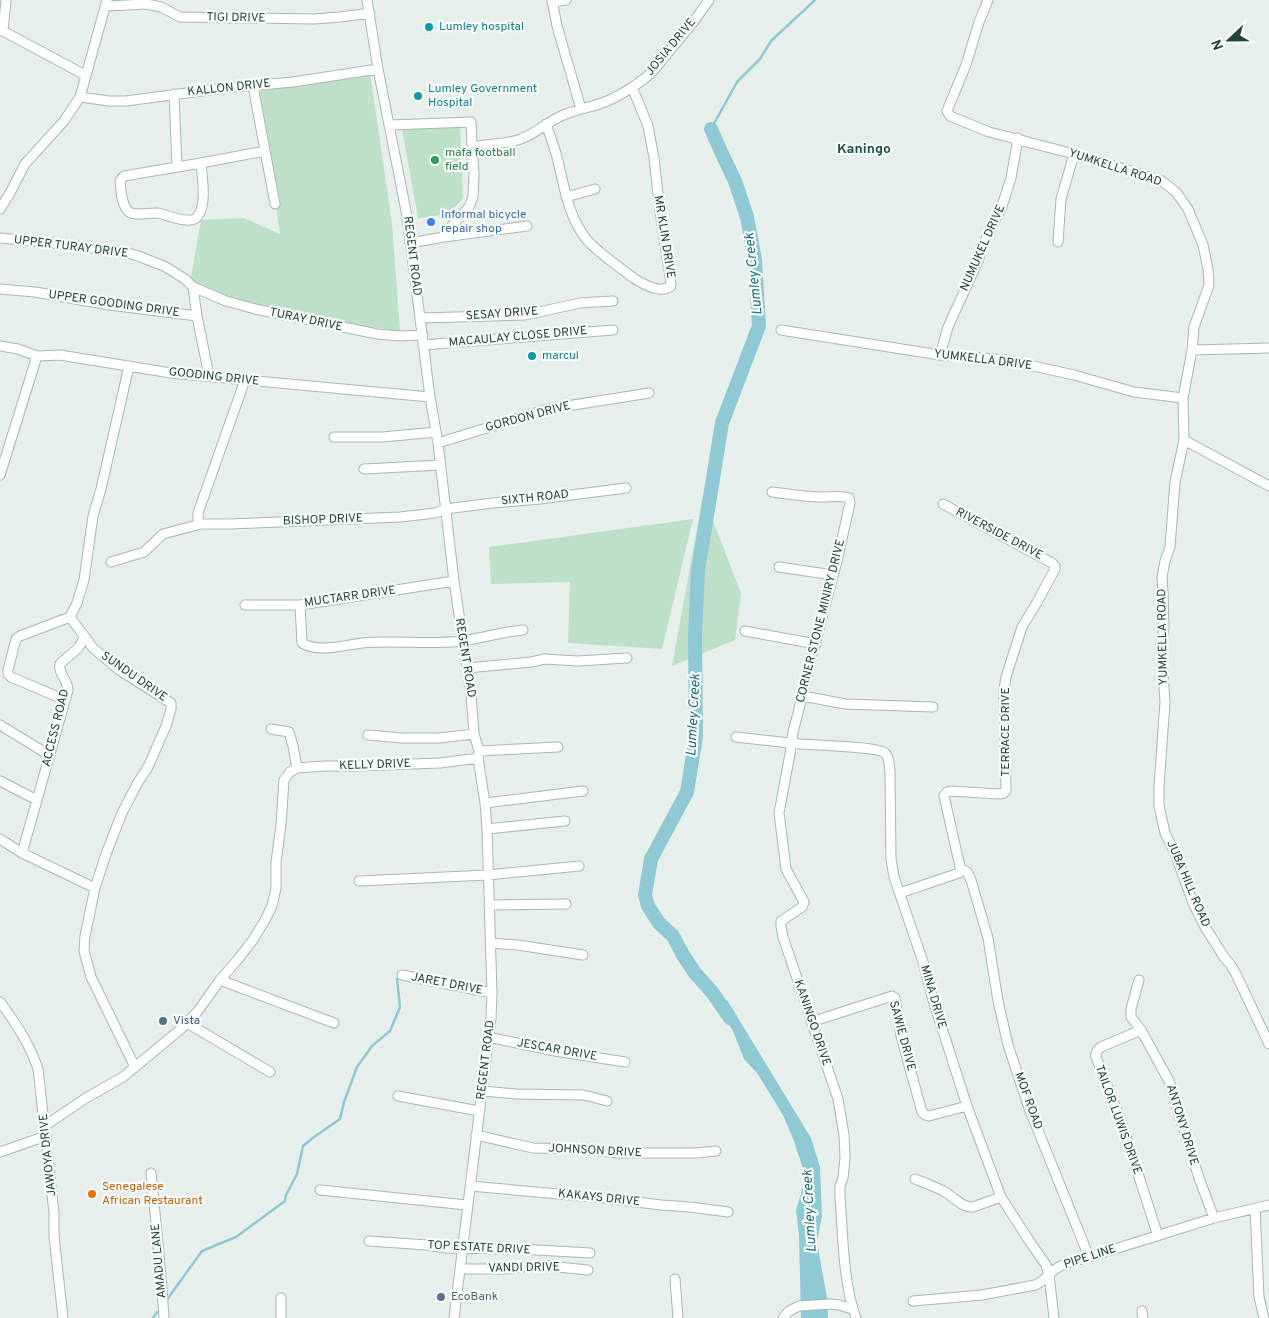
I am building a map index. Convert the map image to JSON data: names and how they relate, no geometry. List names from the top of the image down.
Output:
{
  "streets": {
    "street": [
      "TIGI DRIVE",
      "JOSIA DRIVE",
      "KALLON DRIVE",
      "YUMKELLA ROAD",
      "MR KLIN DRIVE",
      "UPPER TURAY DRIVE",
      "NUMUKEL DRIVE",
      "REGENT ROAD",
      "UPPER GOODING DRIVE",
      "SESAY DRIVE",
      "TURAY DRIVE",
      "MACAULAY CLOSE DRIVE",
      "YUMKELLA DRIVE",
      "GOODING DRIVE",
      "GORDON DRIVE",
      "SIXTH ROAD",
      "BISHOP DRIVE",
      "RIVERSIDE DRIVE",
      "MUCTARR DRIVE",
      "CORNER STONE MINIRY DRIVE",
      "SUNDU DRIVE",
      "ACCESS ROAD",
      "TERRACE DRIVE",
      "KELLY DRIVE",
      "JUBA HILL ROAD",
      "JARET DRIVE",
      "MINA DRIVE",
      "KANINGO DRIVE",
      "SAWIE DRIVE",
      "JESCAR DRIVE",
      "MOF ROAD",
      "TAILOR LUWIS DRIVE",
      "ANTONY DRIVE",
      "JOHNSON DRIVE",
      "JAWOYA DRIVE",
      "KAKAYS DRIVE",
      "TOP ESTATE DRIVE",
      "PIPE LINE",
      "AMADU LANE",
      "VANDI DRIVE"
    ]
  },
  "crossings": [
    ["TIGI DRIVE", "REGENT ROAD"],
    ["JOSIA DRIVE", "MR KLIN DRIVE"],
    ["KALLON DRIVE", "REGENT ROAD"],
    ["YUMKELLA ROAD", "NUMUKEL DRIVE"],
    ["YUMKELLA ROAD", "YUMKELLA DRIVE"],
    ["YUMKELLA ROAD", "JUBA HILL ROAD"],
    ["UPPER TURAY DRIVE", "TURAY DRIVE"],
    ["NUMUKEL DRIVE", "YUMKELLA DRIVE"],
    ["REGENT ROAD", "SESAY DRIVE"],
    ["REGENT ROAD", "TURAY DRIVE"],
    ["REGENT ROAD", "MACAULAY CLOSE DRIVE"],
    ["REGENT ROAD", "GOODING DRIVE"],
    ["REGENT ROAD", "GORDON DRIVE"],
    ["REGENT ROAD", "SIXTH ROAD"],
    ["REGENT ROAD", "BISHOP DRIVE"],
    ["REGENT ROAD", "MUCTARR DRIVE"],
    ["REGENT ROAD", "KELLY DRIVE"],
    ["REGENT ROAD", "JARET DRIVE"],
    ["REGENT ROAD", "JESCAR DRIVE"],
    ["REGENT ROAD", "JOHNSON DRIVE"],
    ["REGENT ROAD", "KAKAYS DRIVE"],
    ["REGENT ROAD", "TOP ESTATE DRIVE"],
    ["REGENT ROAD", "VANDI DRIVE"],
    ["UPPER GOODING DRIVE", "GOODING DRIVE"],
    ["SIXTH ROAD", "BISHOP DRIVE"],
    ["RIVERSIDE DRIVE", "TERRACE DRIVE"],
    ["CORNER STONE MINIRY DRIVE", "MINA DRIVE"],
    ["CORNER STONE MINIRY DRIVE", "KANINGO DRIVE"],
    ["SUNDU DRIVE", "ACCESS ROAD"],
    ["TERRACE DRIVE", "MOF ROAD"],
    ["MINA DRIVE", "KANINGO DRIVE"],
    ["MINA DRIVE", "SAWIE DRIVE"],
    ["MINA DRIVE", "PIPE LINE"],
    ["KANINGO DRIVE", "SAWIE DRIVE"],
    ["MOF ROAD", "PIPE LINE"],
    ["TAILOR LUWIS DRIVE", "ANTONY DRIVE"],
    ["TAILOR LUWIS DRIVE", "PIPE LINE"],
    ["ANTONY DRIVE", "PIPE LINE"]
  ],
  "districts": ["Kaningo"],
  "water": ["Lumley Creek"],
  "places": [
    "Lumley hospital",
    "Lumley Government Hospital",
    "mafa football field",
    "Informal bicycle repair shop",
    "marcul",
    "Vista",
    "Senegalese African Restaurant",
    "EcoBank"
  ],
  "north": "left"
}
